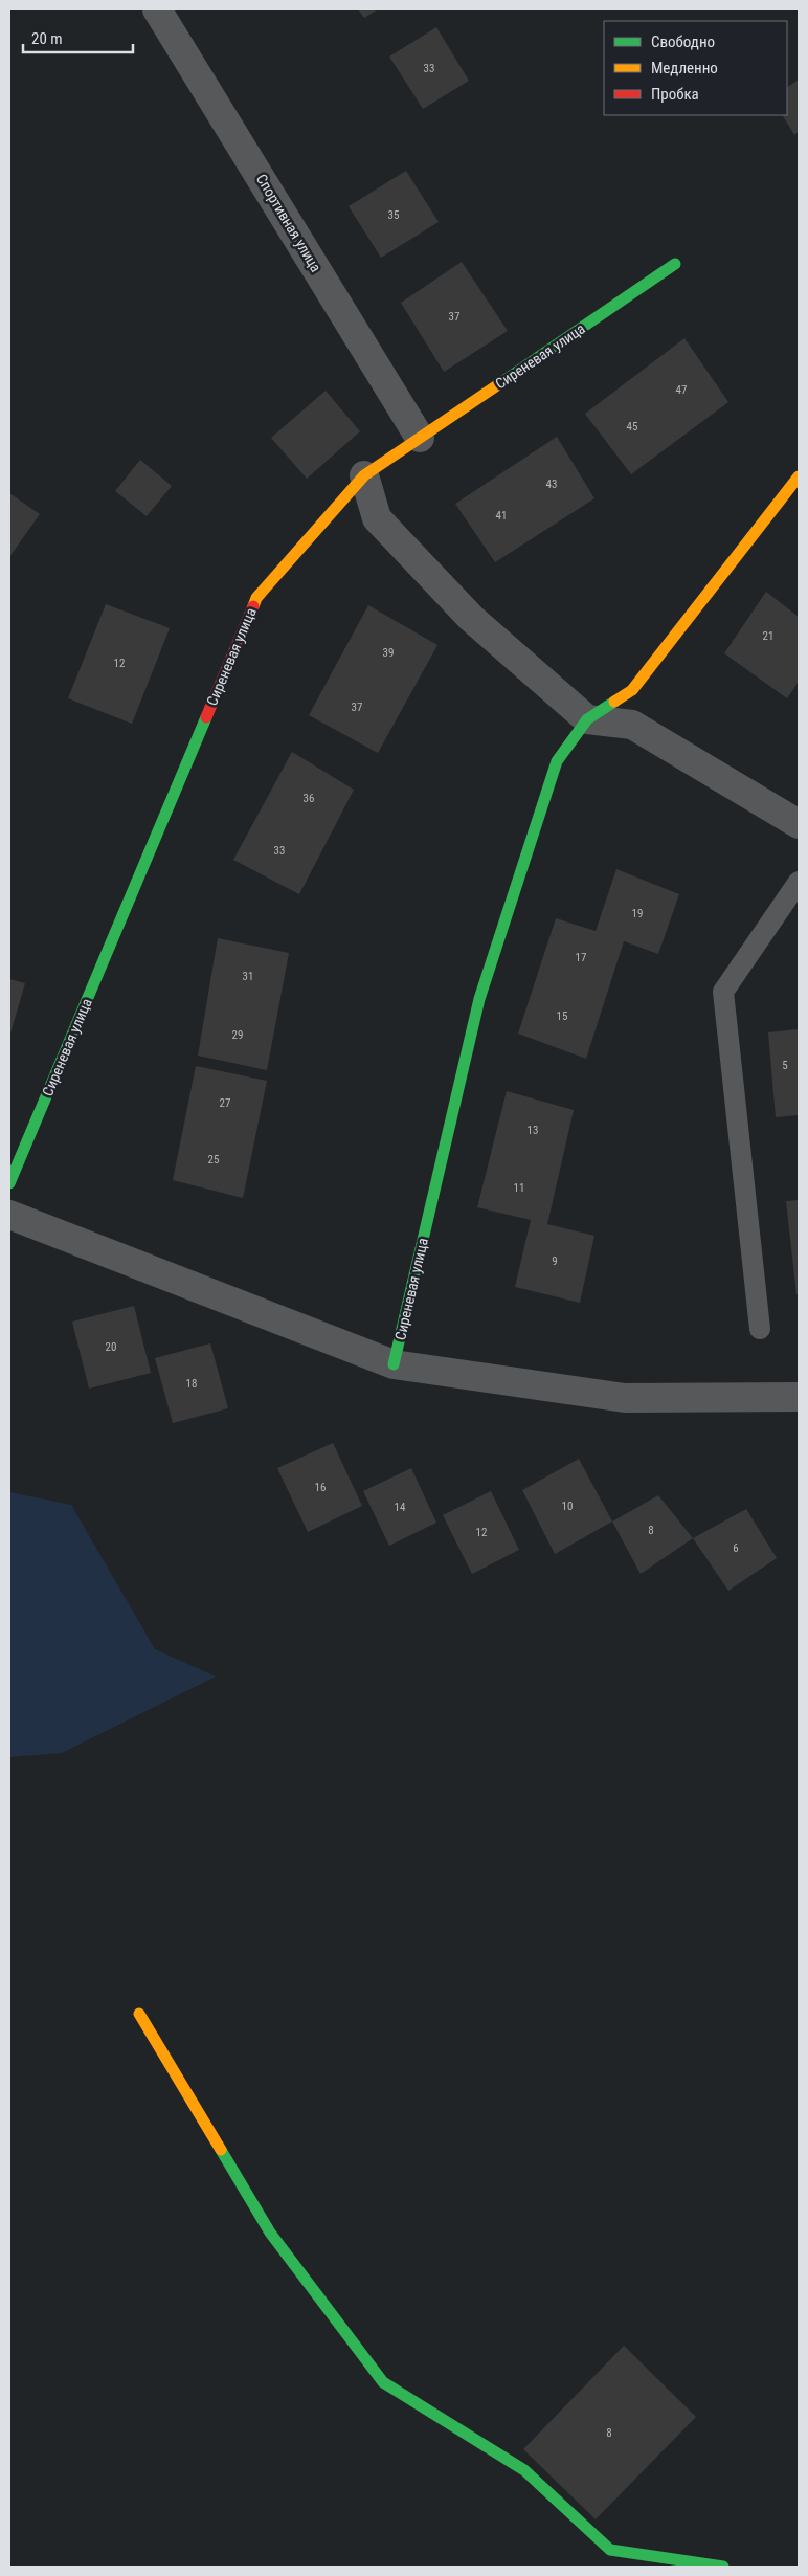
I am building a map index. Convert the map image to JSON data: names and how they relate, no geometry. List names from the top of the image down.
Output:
{
  "streets": {
    "street": ["Спортивная улица", "Сиреневая улица"]
  },
  "crossings": [
    ["Спортивная улица", "Сиреневая улица"]
  ],
  "house_numbers": [
    "33",
    "35",
    "37",
    "47",
    "45",
    "43",
    "41",
    "21",
    "39",
    "12",
    "37",
    "36",
    "33",
    "19",
    "17",
    "31",
    "15",
    "29",
    "5",
    "27",
    "13",
    "25",
    "11",
    "9",
    "20",
    "18",
    "16",
    "10",
    "14",
    "8",
    "12",
    "6",
    "8"
  ],
  "legend": ["Свободно", "Медленно", "Пробка"],
  "scale_bar": "20 m"
}
